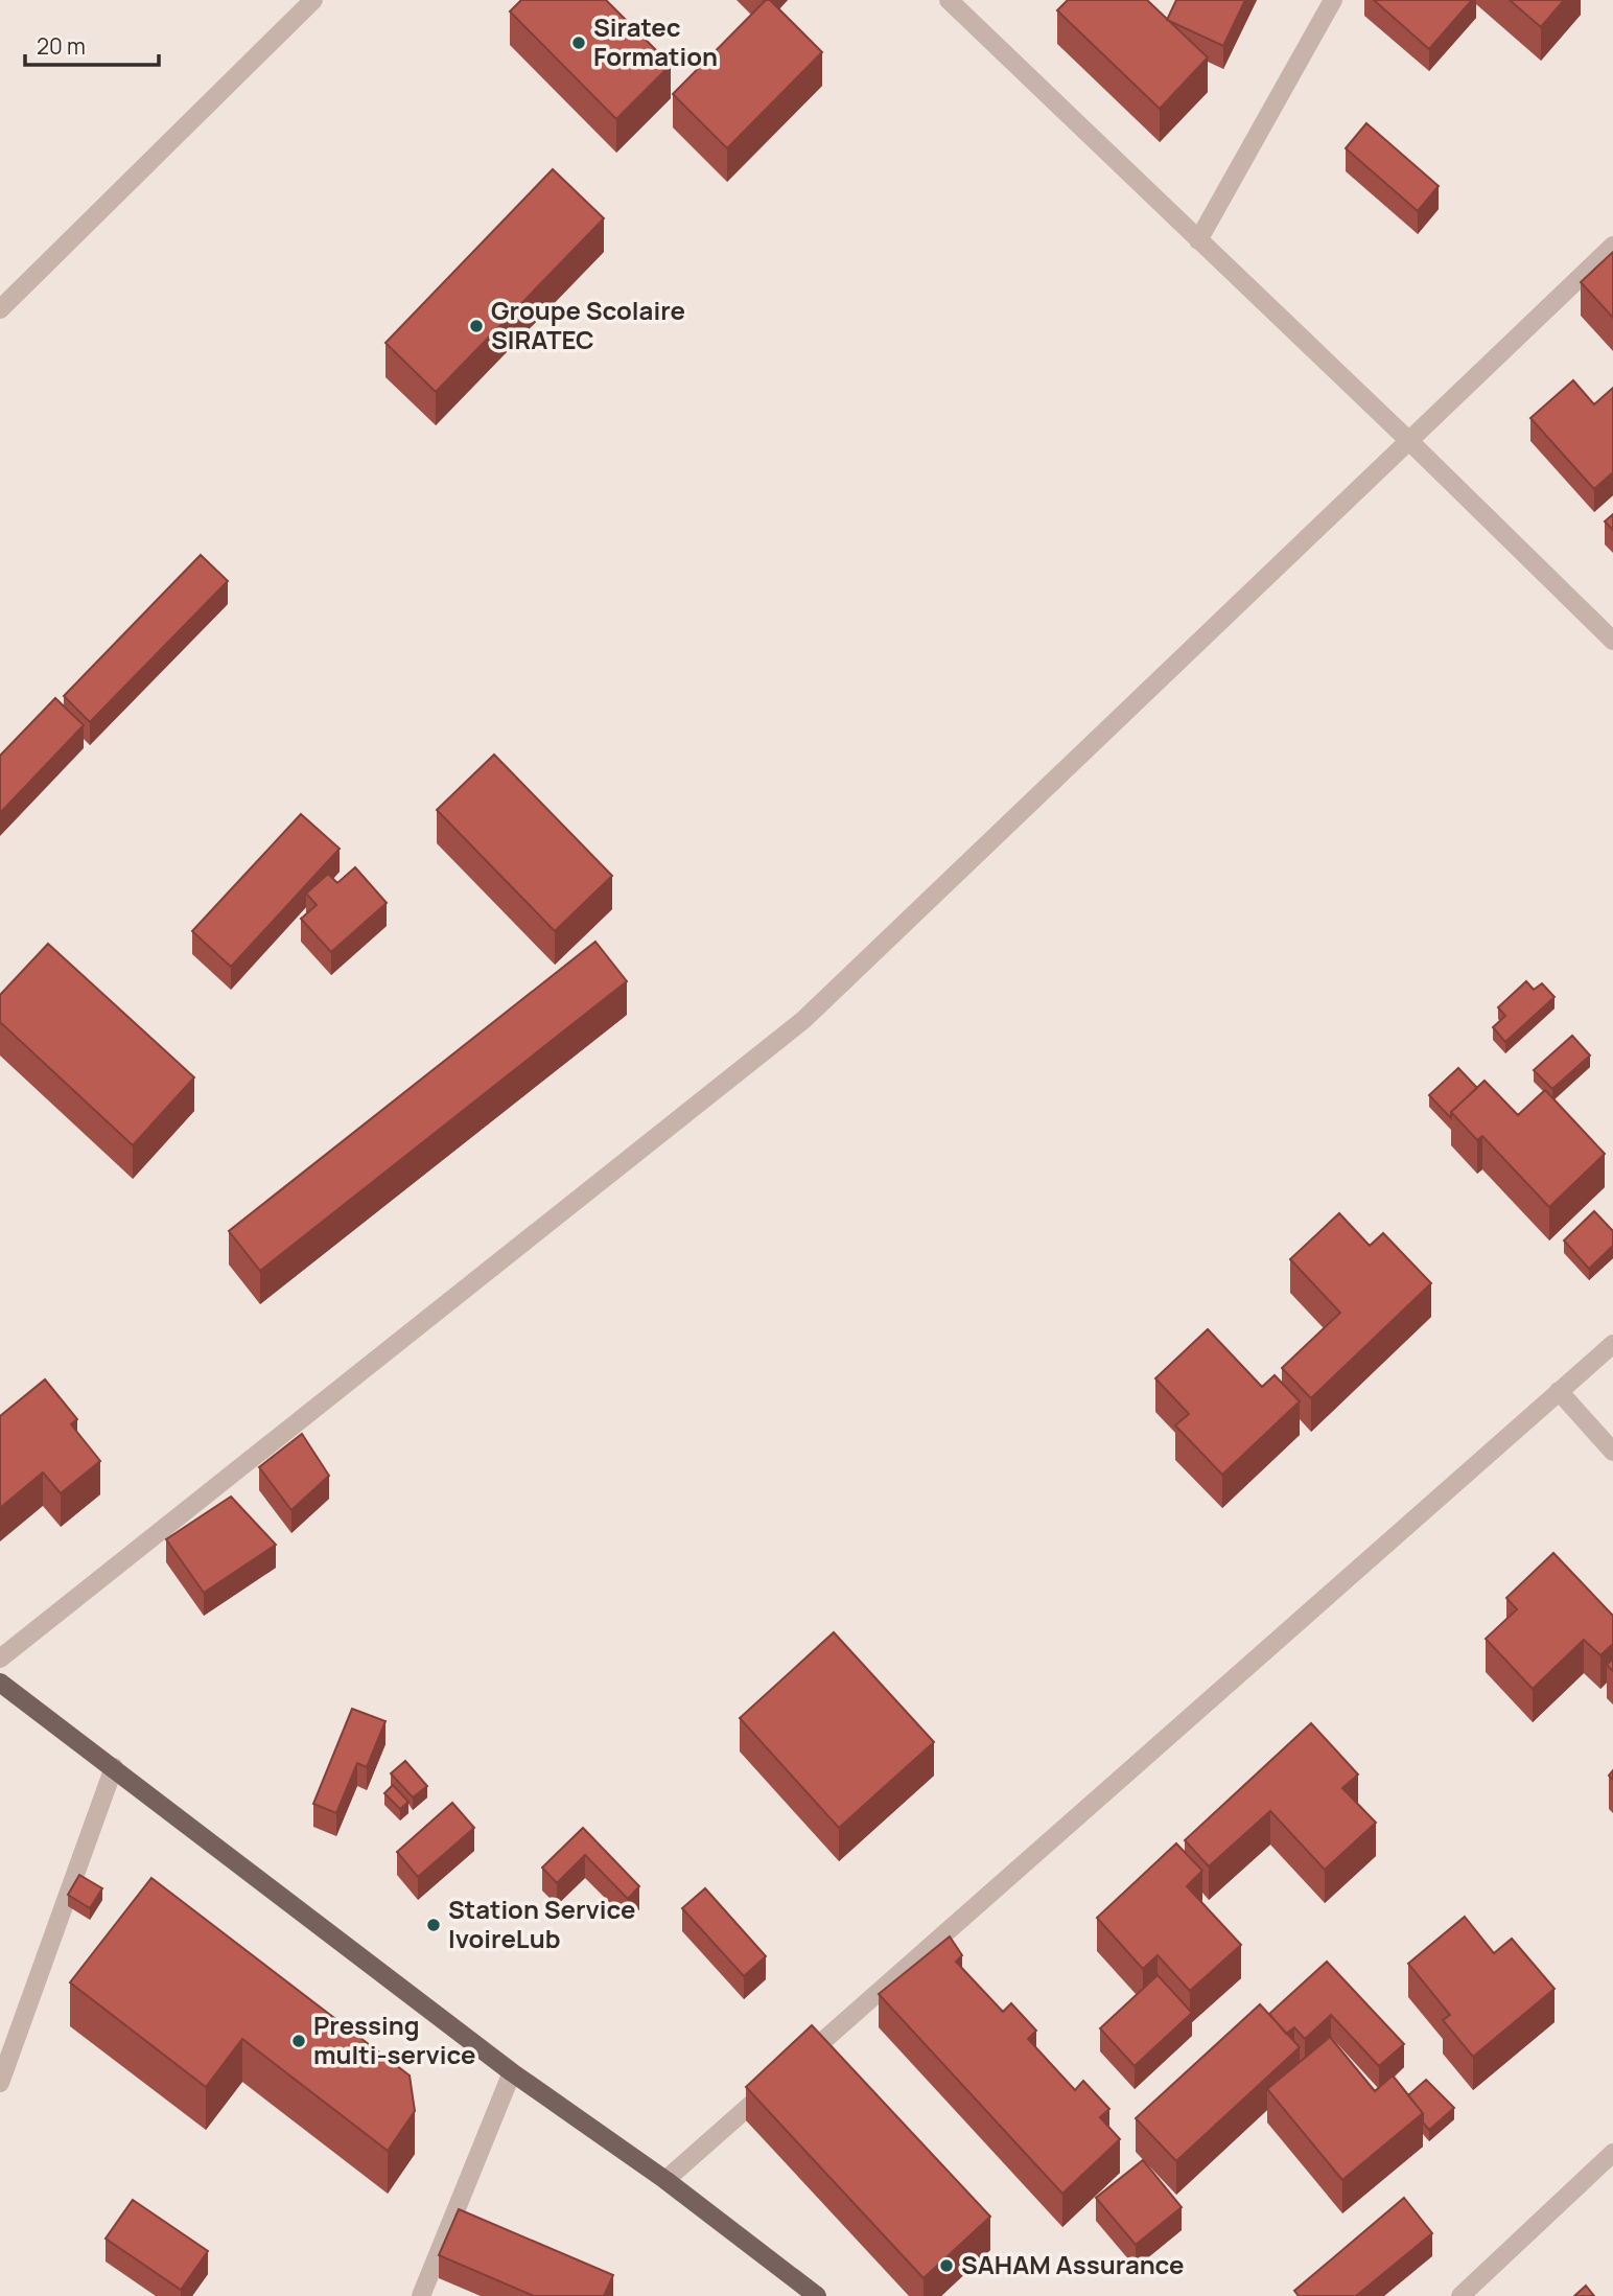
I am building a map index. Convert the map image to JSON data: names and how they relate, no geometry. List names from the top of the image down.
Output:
{
  "places": [
    "Siratec Formation",
    "Groupe Scolaire SIRATEC",
    "Station Service IvoireLub",
    "Pressing multi-service",
    "SAHAM Assurance"
  ],
  "scale_bar": "20 m"
}
